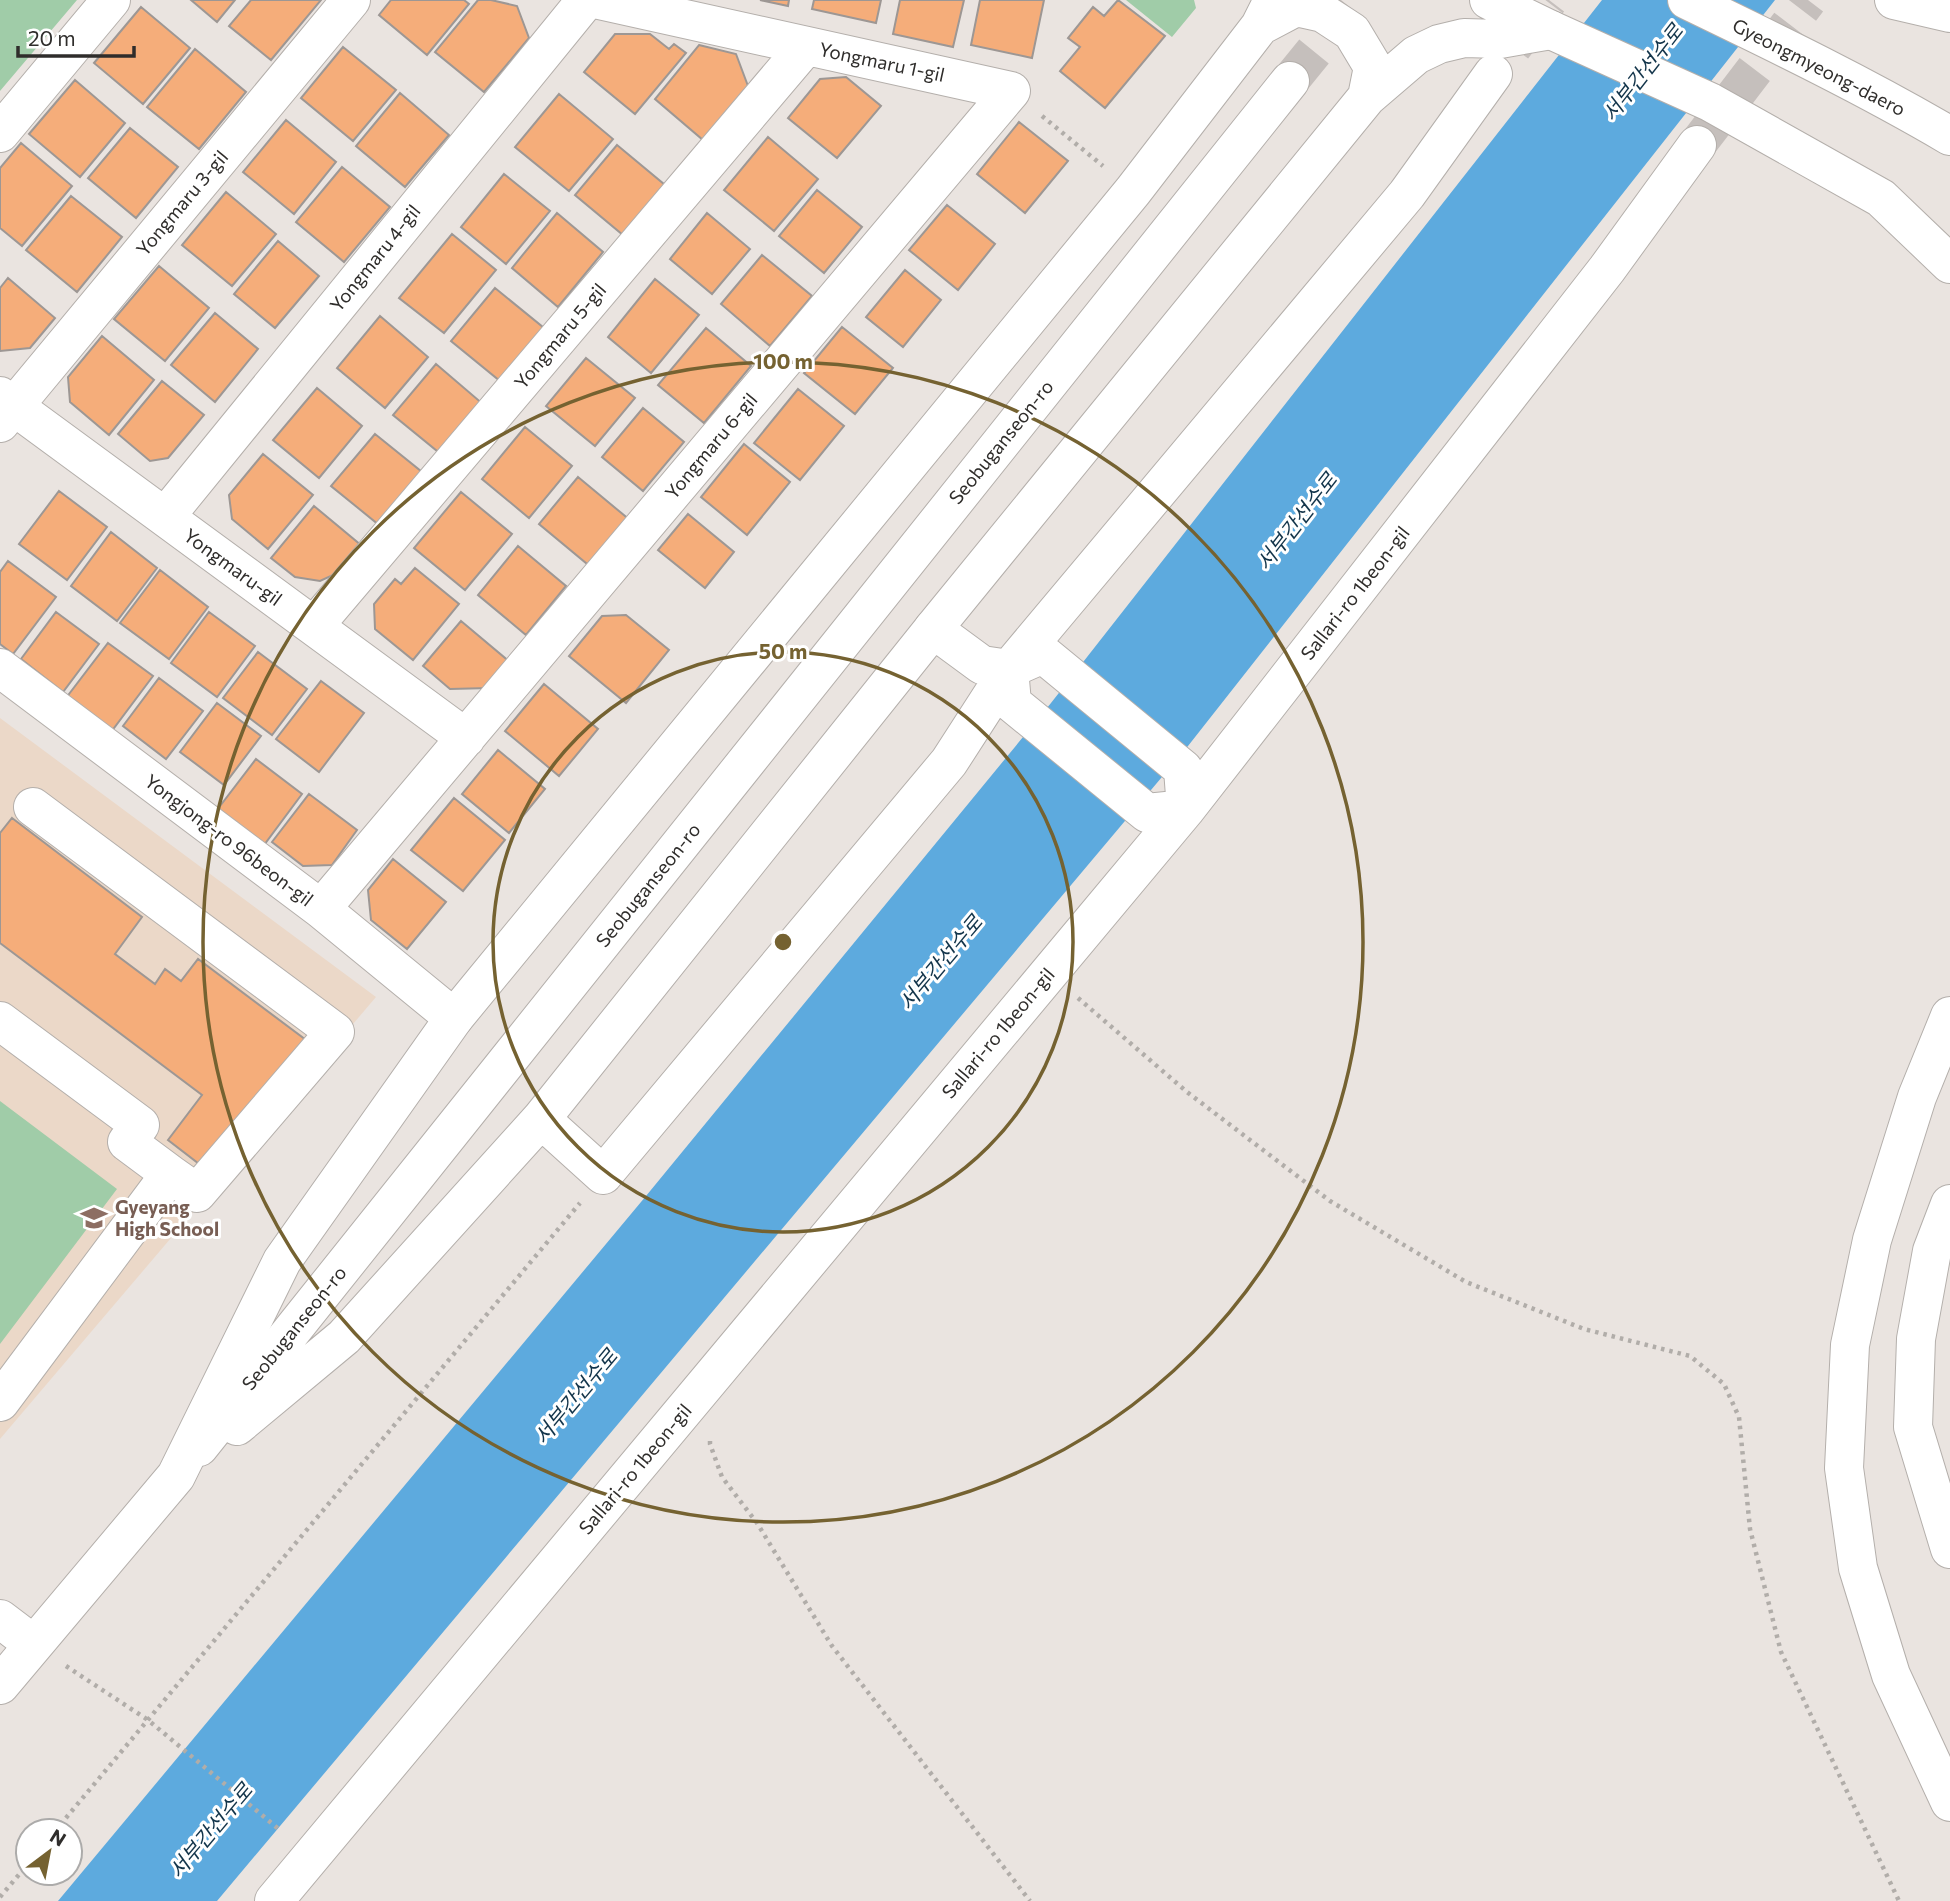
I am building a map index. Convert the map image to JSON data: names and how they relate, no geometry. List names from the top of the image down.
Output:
{
  "streets": {
    "main road": [
      "Yongmaru 1-gil",
      "Gyeongmyeong-daero",
      "Yongmaru 3-gil",
      "Yongmaru 4-gil",
      "Yongmaru 5-gil",
      "Seobuganseon-ro",
      "Yongmaru 6-gil",
      "Yongmaru-gil",
      "Sallari-ro 1beon-gil",
      "Yongjong-ro 96beon-gil"
    ]
  },
  "crossings": [
    ["Yongmaru 1-gil", "Yongmaru 5-gil"],
    ["Yongmaru 1-gil", "Yongmaru 6-gil"],
    ["Yongmaru 3-gil", "Yongmaru-gil"],
    ["Yongmaru 4-gil", "Yongmaru-gil"],
    ["Yongmaru 5-gil", "Yongmaru-gil"],
    ["Yongmaru 6-gil", "Yongmaru-gil"],
    ["Yongmaru 6-gil", "Yongjong-ro 96beon-gil"]
  ],
  "water": ["서부간선수로"],
  "places": {
    "school or university": ["Gyeyang High School"]
  },
  "scale_bar": "20 m",
  "north": "top right",
  "rings": ["100 m", "50 m"]
}
